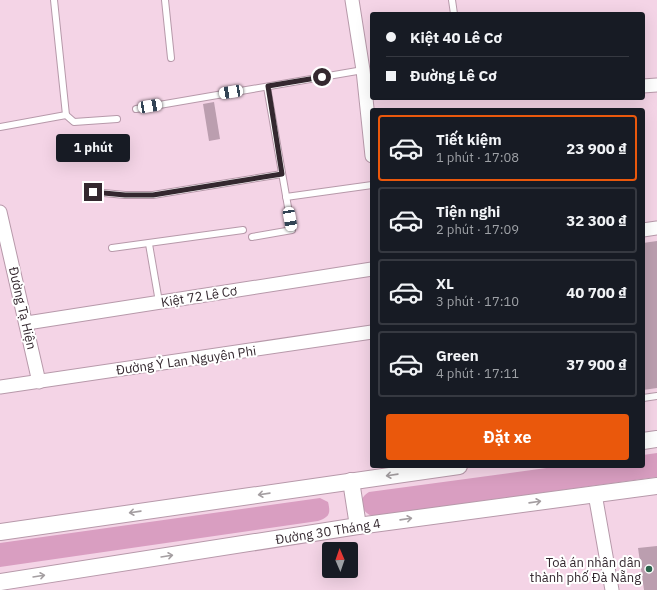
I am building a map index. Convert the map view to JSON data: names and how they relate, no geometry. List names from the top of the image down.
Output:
{
  "streets": {
    "street": [
      "Kiệt 72 Lê Cơ",
      "Đường Tạ Hiện",
      "Đường Ỷ Lan Nguyên Phi",
      "Đường 30 Tháng 4"
    ]
  },
  "crossings": [
    ["Kiệt 72 Lê Cơ", "Đường Tạ Hiện"],
    ["Đường Tạ Hiện", "Đường Ỷ Lan Nguyên Phi"]
  ],
  "places": ["Toà án nhân dân thành phố Đà Nẵng"],
  "north": "top",
  "page": {
    "banner": ["Kiệt 40 Lê Cơ", "Đường Lê Cơ"],
    "list": [
      {
        "name": "Tiết kiệm",
        "note": "1 phút · 17:08",
        "value": "23 900 ₫"
      },
      {
        "name": "Tiện nghi",
        "note": "2 phút · 17:09",
        "value": "32 300 ₫"
      },
      {
        "name": "XL",
        "note": "3 phút · 17:10",
        "value": "40 700 ₫"
      },
      {
        "name": "Green",
        "note": "4 phút · 17:11",
        "value": "37 900 ₫"
      }
    ],
    "bubble": "1 phút",
    "buttons": "Đặt xe"
  }
}
